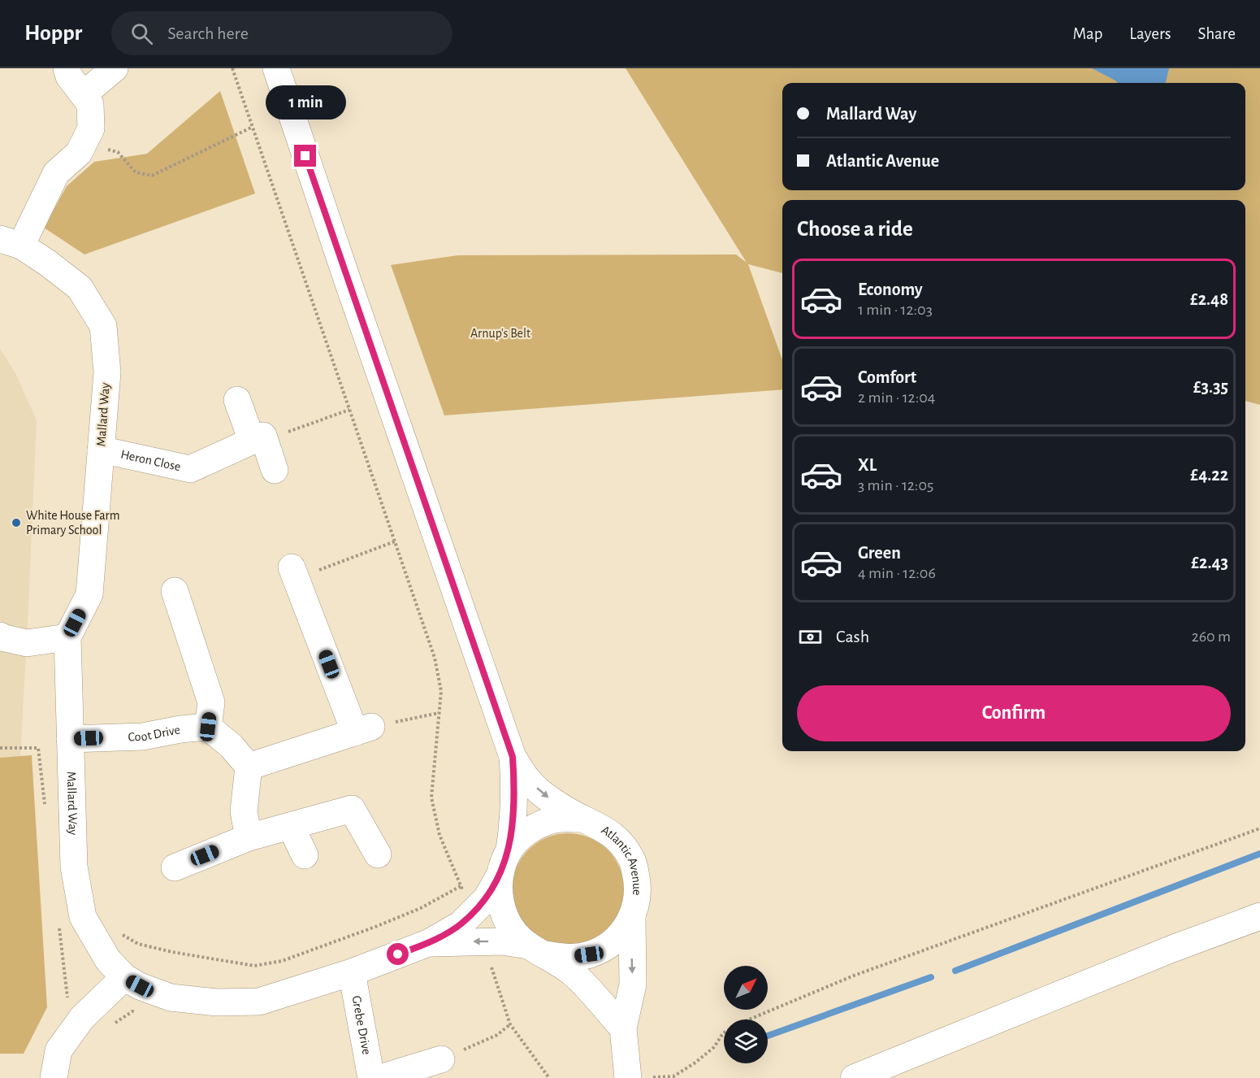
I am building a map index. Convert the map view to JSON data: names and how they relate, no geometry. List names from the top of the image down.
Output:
{
  "streets": {
    "street": [
      "Mallard Way",
      "Heron Close",
      "Coot Drive",
      "Atlantic Avenue",
      "Grebe Drive"
    ]
  },
  "crossings": [
    ["Mallard Way", "Heron Close"],
    ["Mallard Way", "Coot Drive"],
    ["Mallard Way", "Grebe Drive"]
  ],
  "parks": ["Arnup's Belt"],
  "places": ["White House Farm Primary School"],
  "north": "top right",
  "page": {
    "header": "Hoppr",
    "search": "Search here",
    "nav": ["Map", "Layers", "Share"],
    "banner": ["Mallard Way", "Atlantic Avenue"],
    "bubble": "1 min",
    "heading": "Choose a ride",
    "list": [
      {
        "name": "Economy",
        "note": "1 min · 12:03",
        "value": "£2.48"
      },
      {
        "name": "Comfort",
        "note": "2 min · 12:04",
        "value": "£3.35"
      },
      {
        "name": "XL",
        "note": "3 min · 12:05",
        "value": "£4.22"
      },
      {
        "name": "Green",
        "note": "4 min · 12:06",
        "value": "£2.43"
      }
    ],
    "pay": ["Cash", "260 m"],
    "buttons": "Confirm"
  }
}
